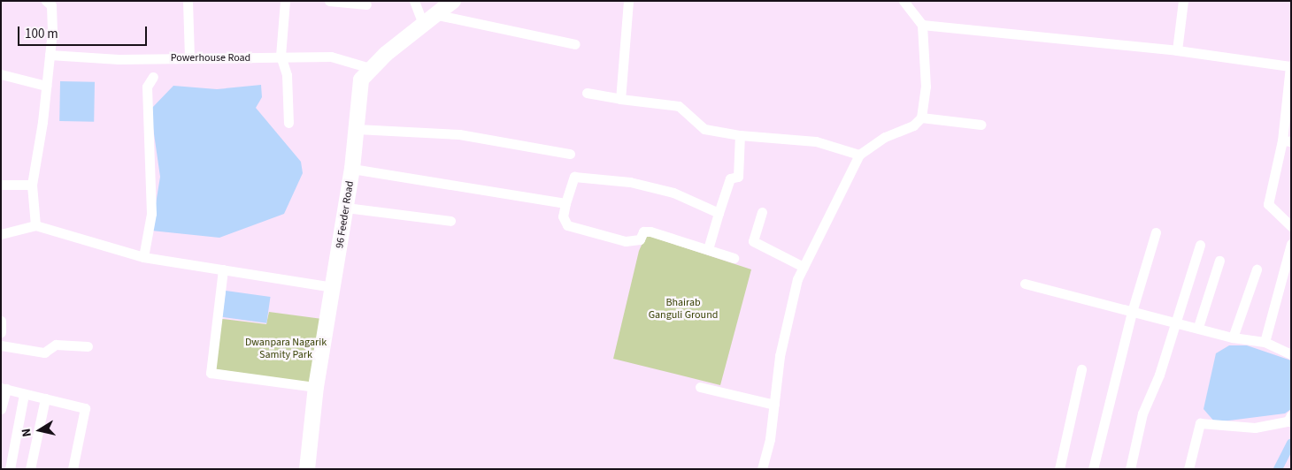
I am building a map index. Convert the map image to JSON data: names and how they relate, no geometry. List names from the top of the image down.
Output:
{
  "streets": {
    "main road": ["96 Feeder Road"],
    "street": ["Powerhouse Road"]
  },
  "crossings": [
    ["Powerhouse Road", "96 Feeder Road"]
  ],
  "parks": ["Bhairab Ganguli Ground", "Dwanpara Nagarik Samity Park"],
  "scale_bar": "100 m",
  "north": "left"
}
